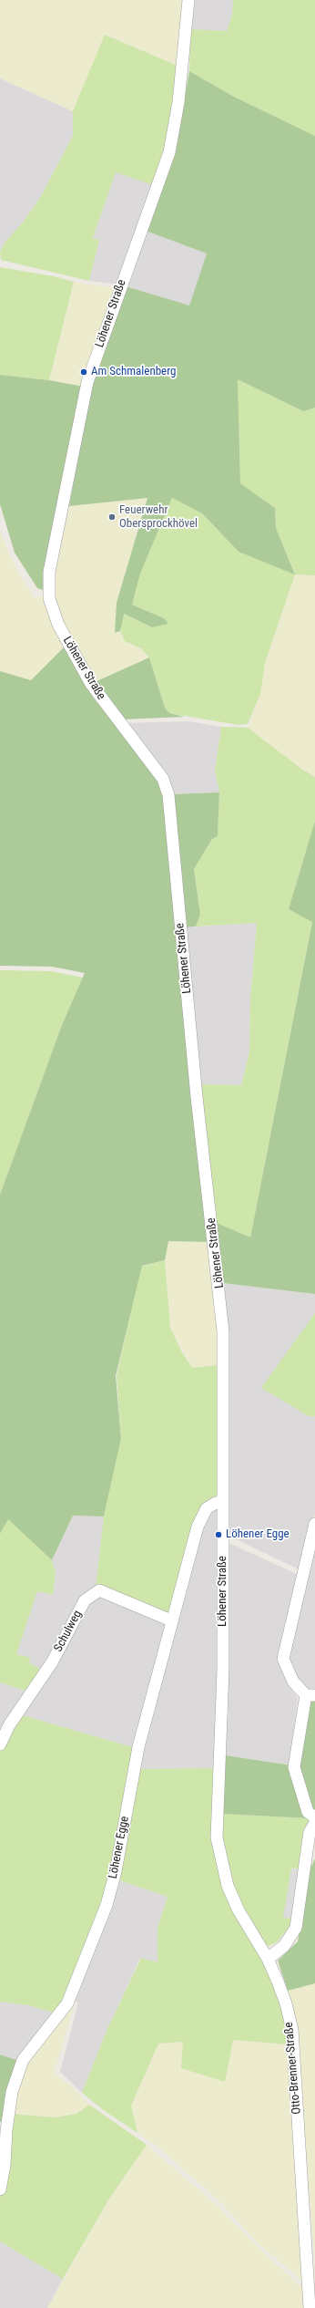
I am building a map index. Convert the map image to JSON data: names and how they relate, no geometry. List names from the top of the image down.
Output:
{
  "streets": {
    "street": [
      "Löhener Straße",
      "Schulweg",
      "Löhener Egge",
      "Otto-Brenner-Straße"
    ]
  },
  "crossings": [
    ["Löhener Straße", "Löhener Egge"],
    ["Löhener Straße", "Otto-Brenner-Straße"],
    ["Schulweg", "Löhener Egge"]
  ],
  "places": ["Am Schmalenberg", "Feuerwehr Obersprockhövel", "Löhener Egge"]
}
